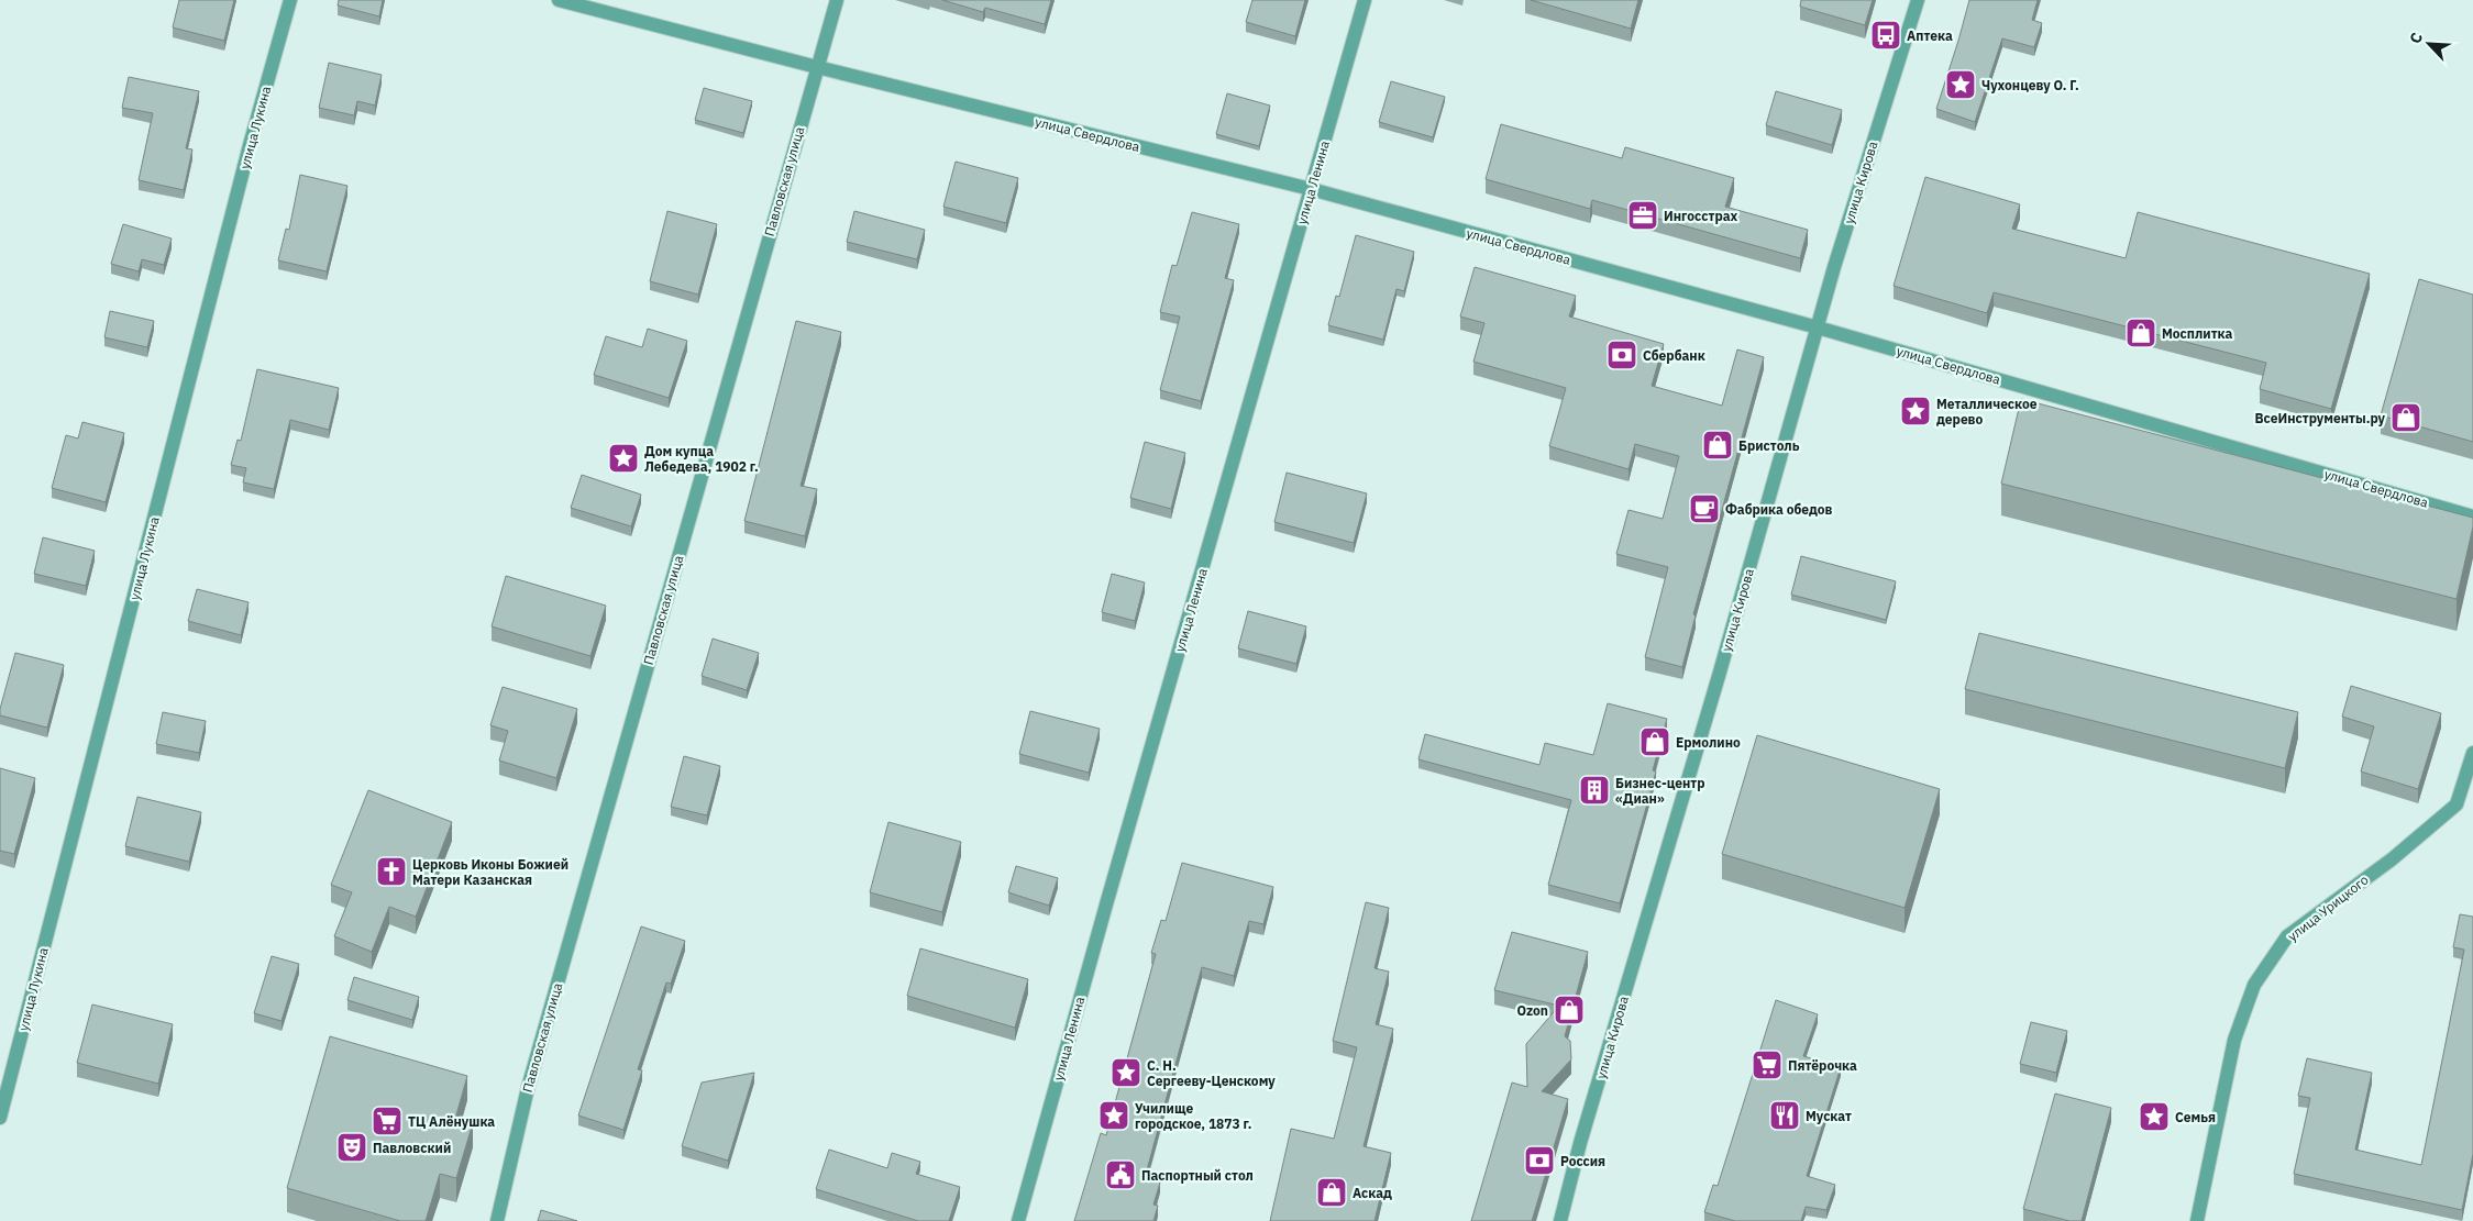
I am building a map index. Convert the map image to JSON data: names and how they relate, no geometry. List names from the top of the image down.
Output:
{
  "streets": {
    "street": [
      "улица Лукина",
      "улица Свердлова",
      "Павловская улица",
      "улица Ленина",
      "улица Кирова",
      "улица Урицкого"
    ]
  },
  "crossings": [
    ["улица Свердлова", "Павловская улица"],
    ["улица Свердлова", "улица Ленина"],
    ["улица Свердлова", "улица Кирова"]
  ],
  "places": {
    "bus stop": ["Аптека"],
    "place": [
      "Чухонцеву О. Г.",
      "Металлическое дерево",
      "Дом купца Лебедева, 1902 г.",
      "С. Н. Сергееву-Ценскому",
      "Училище городское, 1873 г.",
      "Семья"
    ],
    "office": ["Ингосстрах"],
    "shop": [
      "Мосплитка",
      "ВсеИнструменты.ру",
      "Бристоль",
      "Ермолино",
      "Ozon",
      "Аскад"
    ],
    "bank": ["Сбербанк", "Россия"],
    "cafe": ["Фабрика обедов"],
    "building": ["Бизнес-центр «Диан»"],
    "church": ["Церковь Иконы Божией Матери Казанская"],
    "supermarket": ["Пятёрочка", "ТЦ Алёнушка"],
    "restaurant": ["Мускат"],
    "theatre": ["Павловский"],
    "public building": ["Паспортный стол"]
  },
  "north": "top left"
}
